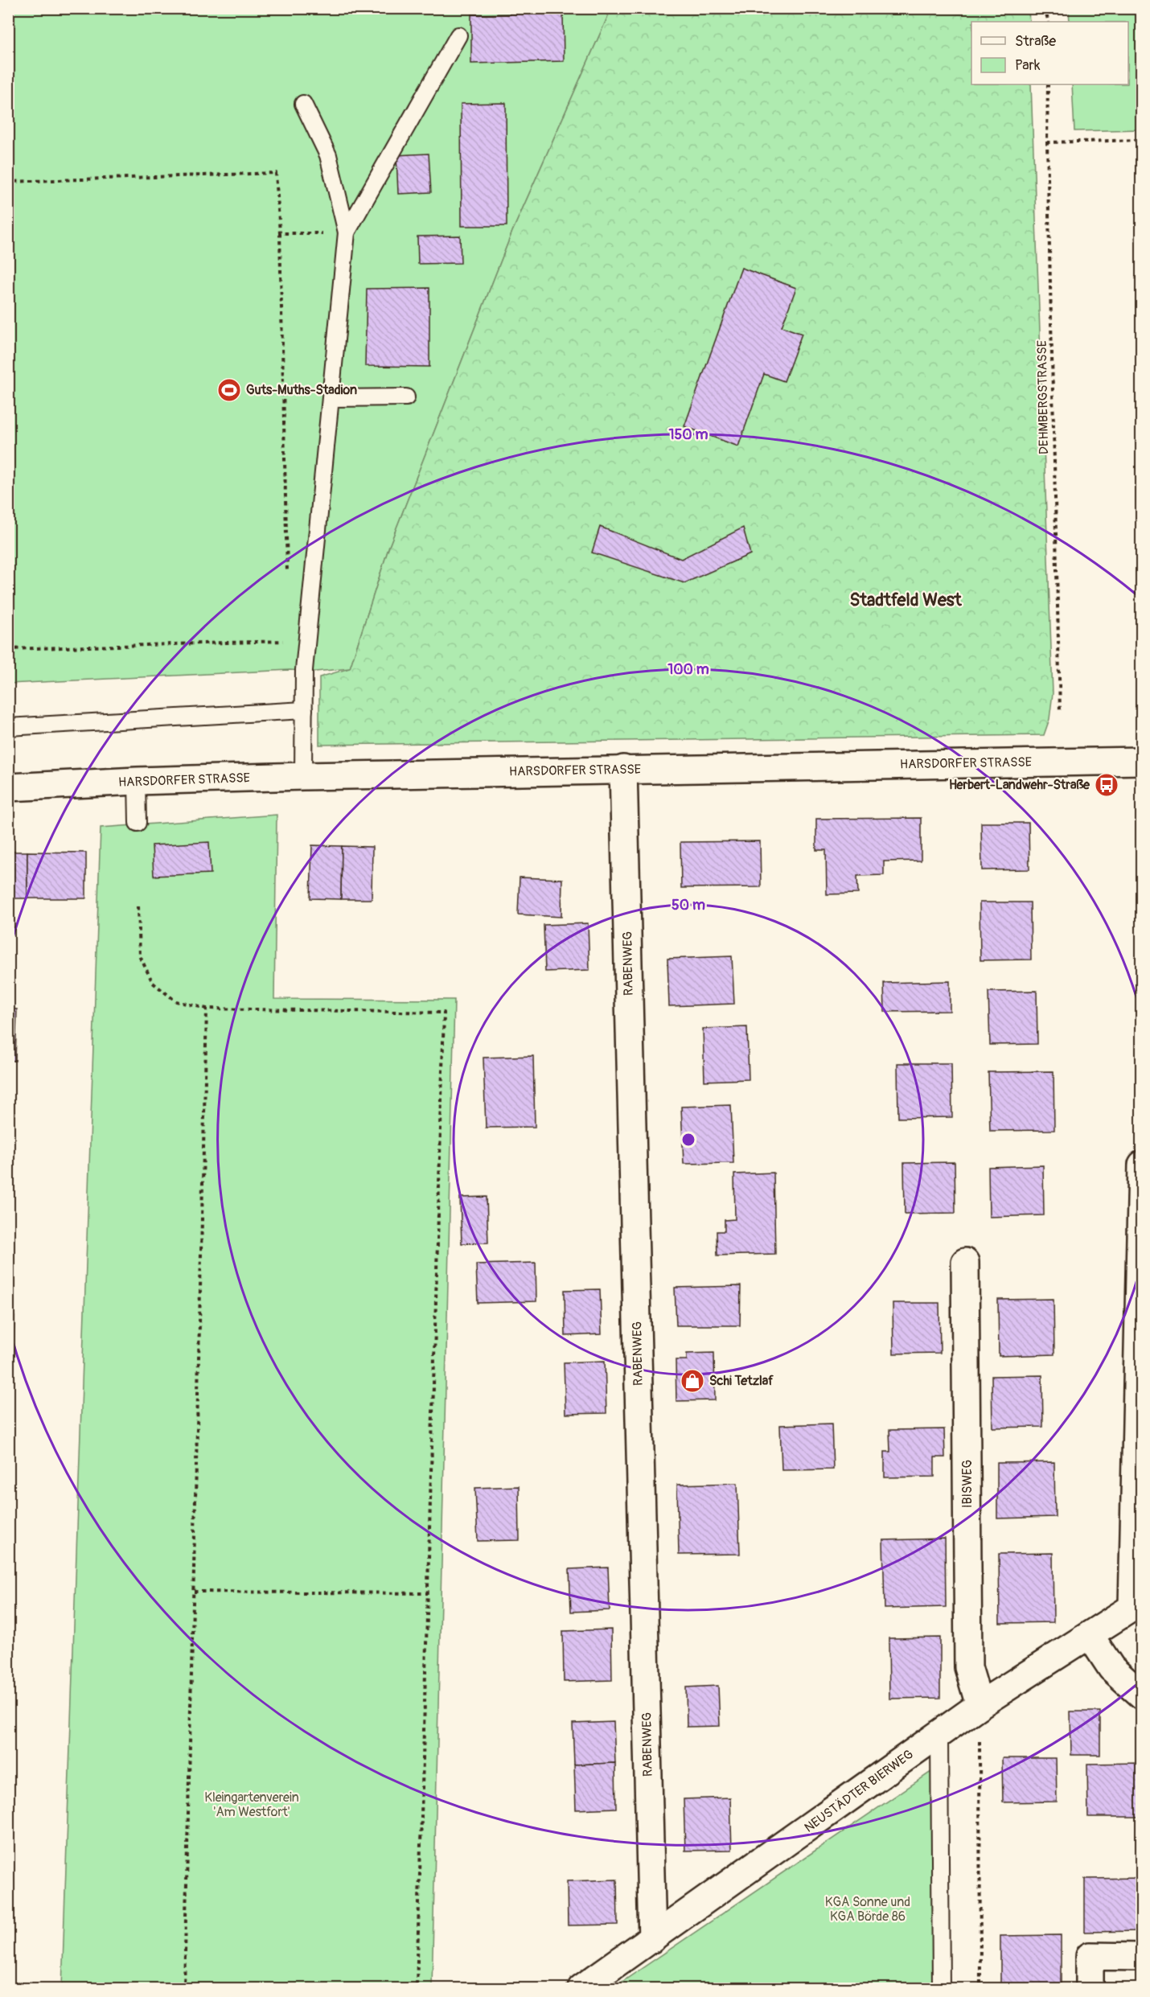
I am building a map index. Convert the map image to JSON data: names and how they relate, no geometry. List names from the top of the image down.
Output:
{
  "streets": {
    "street": [
      "HARSDORFER STRASSE",
      "RABENWEG",
      "IBISWEG",
      "NEUSTÄDTER BIERWEG"
    ],
    "path": ["DEHMBERGSTRASSE"]
  },
  "crossings": [
    ["HARSDORFER STRASSE", "RABENWEG"],
    ["RABENWEG", "NEUSTÄDTER BIERWEG"],
    ["IBISWEG", "NEUSTÄDTER BIERWEG"]
  ],
  "districts": ["Stadtfeld West"],
  "parks": ["Kleingartenverein 'Am Westfort'", "KGA Sonne und KGA Börde 86"],
  "places": {
    "sports": ["Guts-Muths-Stadion"],
    "bus stop": ["Herbert-Landwehr-Straße"],
    "shop": ["Schi Tetzlaf"]
  },
  "legend": ["Straße", "Park"],
  "rings": ["150 m", "100 m", "50 m"]
}
